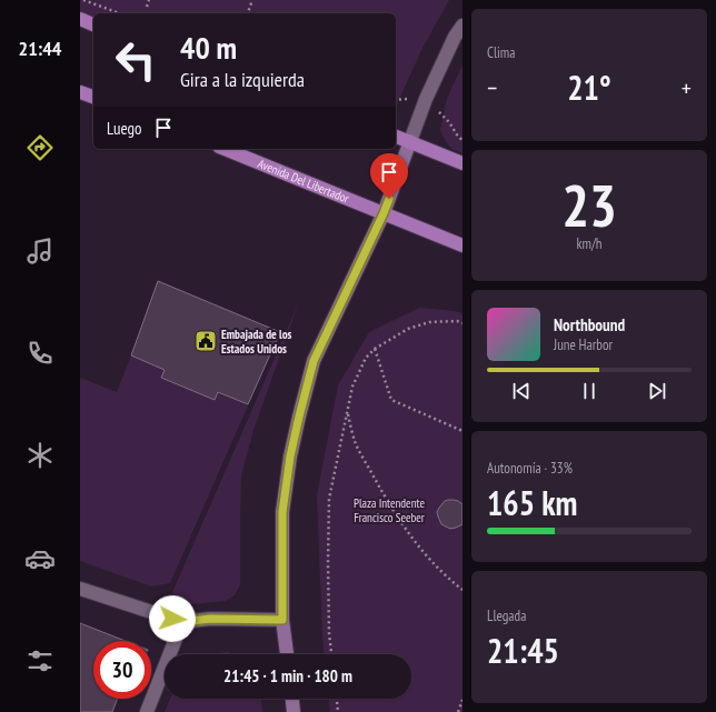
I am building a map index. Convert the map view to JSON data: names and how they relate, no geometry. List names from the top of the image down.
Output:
{
  "streets": {
    "main road": ["Avenida Del Libertador"]
  },
  "parks": ["Plaza Intendente Francisco Seeber"],
  "places": {
    "public building": ["Embajada de los Estados Unidos"]
  },
  "page": {
    "tabs": "21:44",
    "tile": [
      "Clima",
      ["23", "km/h"],
      ["Autonomía · 33%", "165 km"],
      ["Llegada", "21:45"]
    ],
    "turn": ["40 m", "Gira a la izquierda"],
    "heat": ["−", "21°", "+"],
    "then": "Luego",
    "song": ["Northbound", "June Harbor"],
    "limit": "30",
    "trip": "21:45 · 1 min · 180 m"
  }
}
